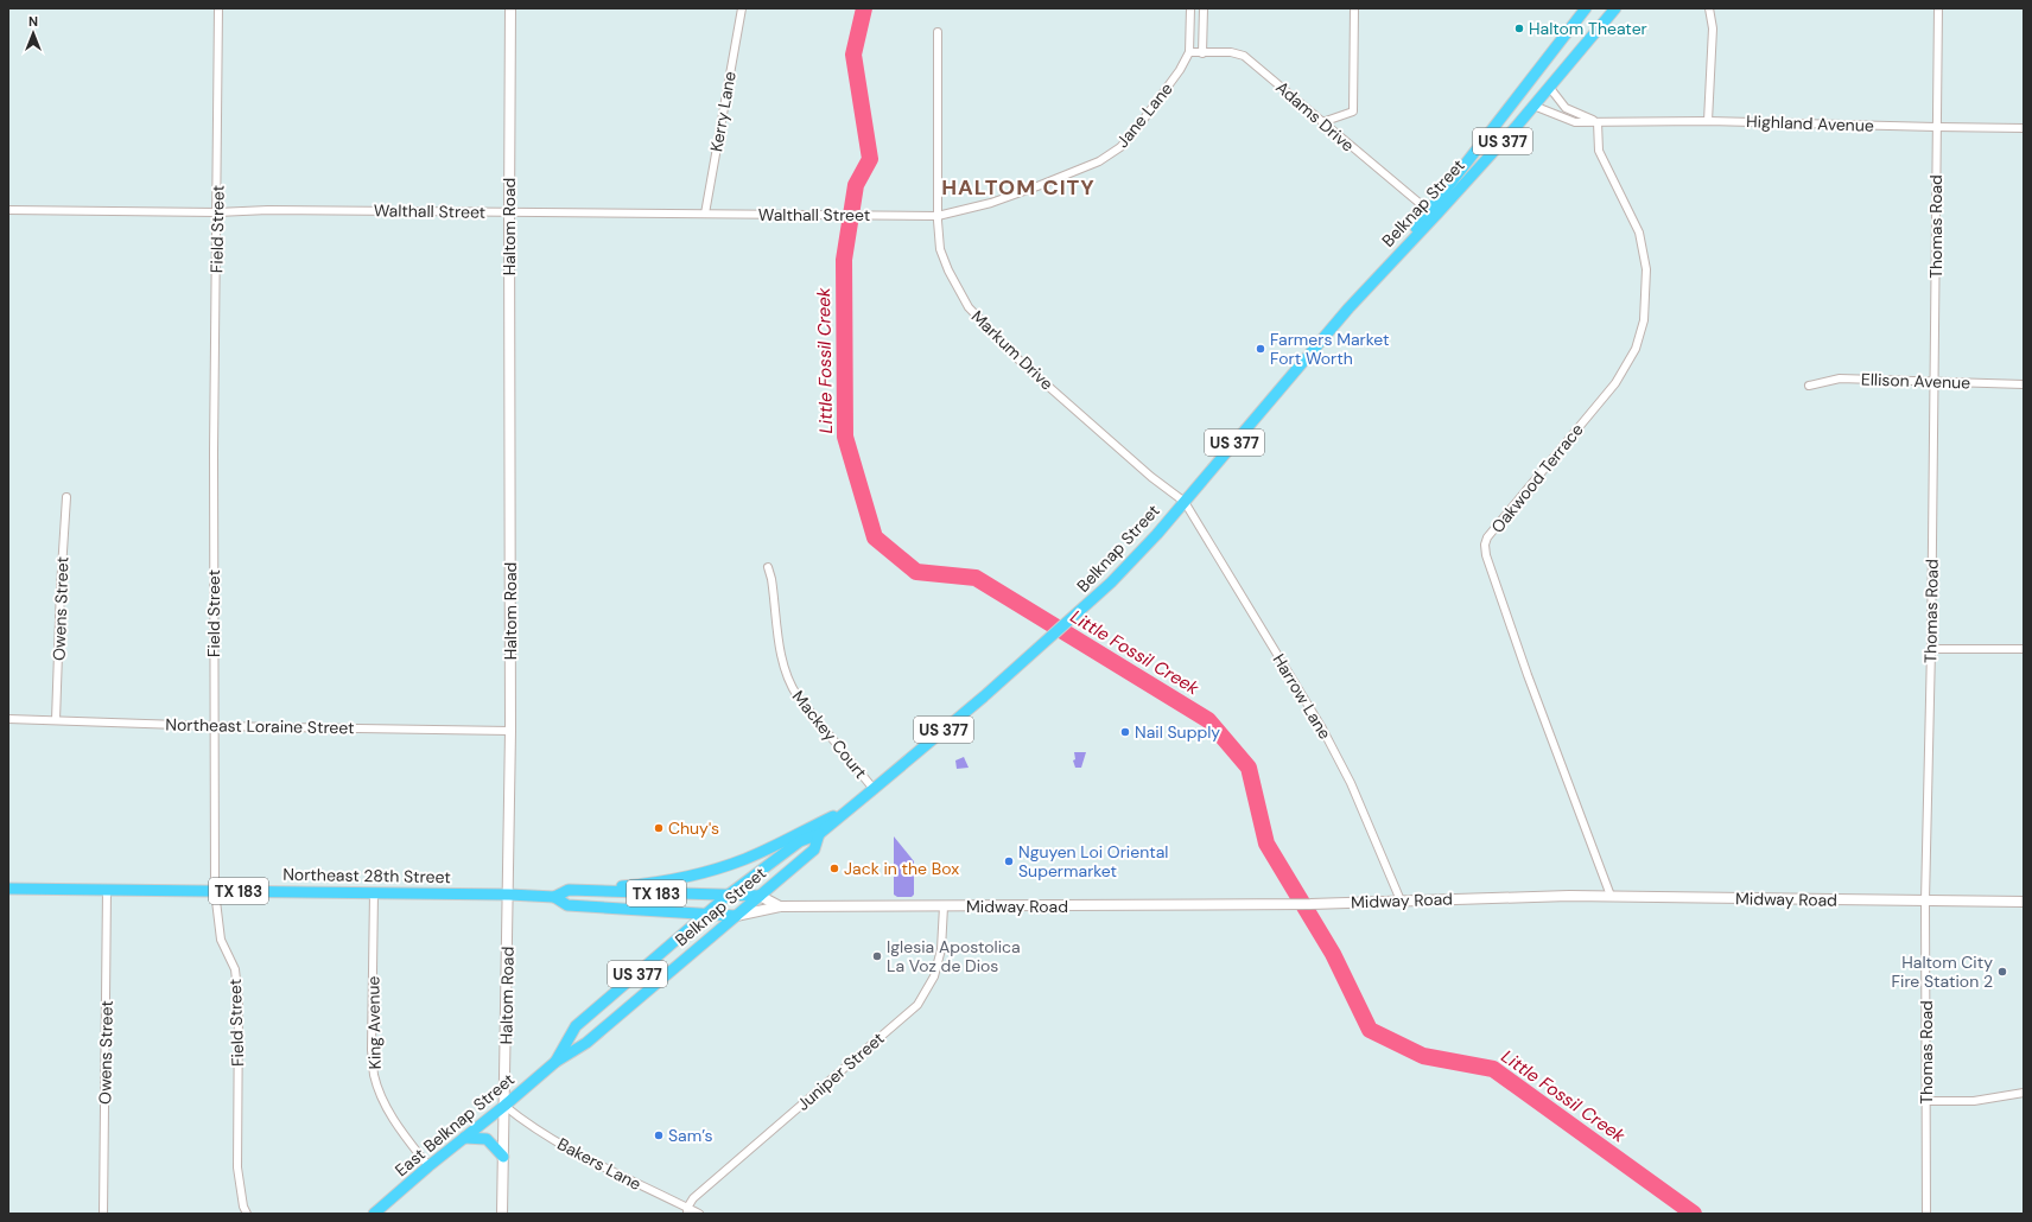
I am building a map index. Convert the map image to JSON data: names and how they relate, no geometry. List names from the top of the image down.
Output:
{
  "streets": {
    "main road": [
      "US 377",
      "Belknap Street",
      "Haltom Road",
      "Northeast 28th Street",
      "TX 183",
      "Midway Road",
      "East Belknap Street"
    ],
    "street": [
      "Kerry Lane",
      "Jane Lane",
      "Adams Drive",
      "Highland Avenue",
      "Walthall Street",
      "Thomas Road",
      "Field Street",
      "Markum Drive",
      "Ellison Avenue",
      "Oakwood Terrace",
      "Owens Street",
      "Harrow Lane",
      "Northeast Loraine Street",
      "Mackey Court",
      "King Avenue",
      "Juniper Street",
      "Bakers Lane"
    ]
  },
  "crossings": [
    ["Kerry Lane", "Walthall Street"],
    ["Jane Lane", "Adams Drive"],
    ["Jane Lane", "Walthall Street"],
    ["Jane Lane", "Markum Drive"],
    ["Adams Drive", "Belknap Street"],
    ["Highland Avenue", "Thomas Road"],
    ["Highland Avenue", "Oakwood Terrace"],
    ["Belknap Street", "Markum Drive"],
    ["Belknap Street", "Harrow Lane"],
    ["Belknap Street", "Mackey Court"],
    ["Belknap Street", "Northeast 28th Street"],
    ["Belknap Street", "Midway Road"],
    ["Belknap Street", "East Belknap Street"],
    ["Walthall Street", "Haltom Road"],
    ["Walthall Street", "Field Street"],
    ["Walthall Street", "Markum Drive"],
    ["Haltom Road", "Northeast Loraine Street"],
    ["Haltom Road", "Northeast 28th Street"],
    ["Haltom Road", "East Belknap Street"],
    ["Haltom Road", "Bakers Lane"],
    ["Thomas Road", "Ellison Avenue"],
    ["Thomas Road", "Midway Road"],
    ["Field Street", "Northeast Loraine Street"],
    ["Field Street", "Northeast 28th Street"],
    ["Markum Drive", "Harrow Lane"],
    ["Oakwood Terrace", "Midway Road"],
    ["Owens Street", "Northeast Loraine Street"],
    ["Owens Street", "Northeast 28th Street"],
    ["Harrow Lane", "Midway Road"],
    ["Northeast 28th Street", "Midway Road"],
    ["Northeast 28th Street", "King Avenue"],
    ["Midway Road", "Juniper Street"],
    ["King Avenue", "East Belknap Street"],
    ["Juniper Street", "Bakers Lane"],
    ["East Belknap Street", "Bakers Lane"]
  ],
  "districts": ["HALTOM CITY"],
  "water": ["Little Fossil Creek"],
  "places": [
    "Haltom Theater",
    "Farmers Market Fort Worth",
    "Nail Supply",
    "Chuy's",
    "Nguyen Loi Oriental Supermarket",
    "Jack in the Box",
    "Iglesia Apostolica La Voz de Dios",
    "Haltom City Fire Station 2",
    "Sam’s"
  ],
  "north": "top"
}
